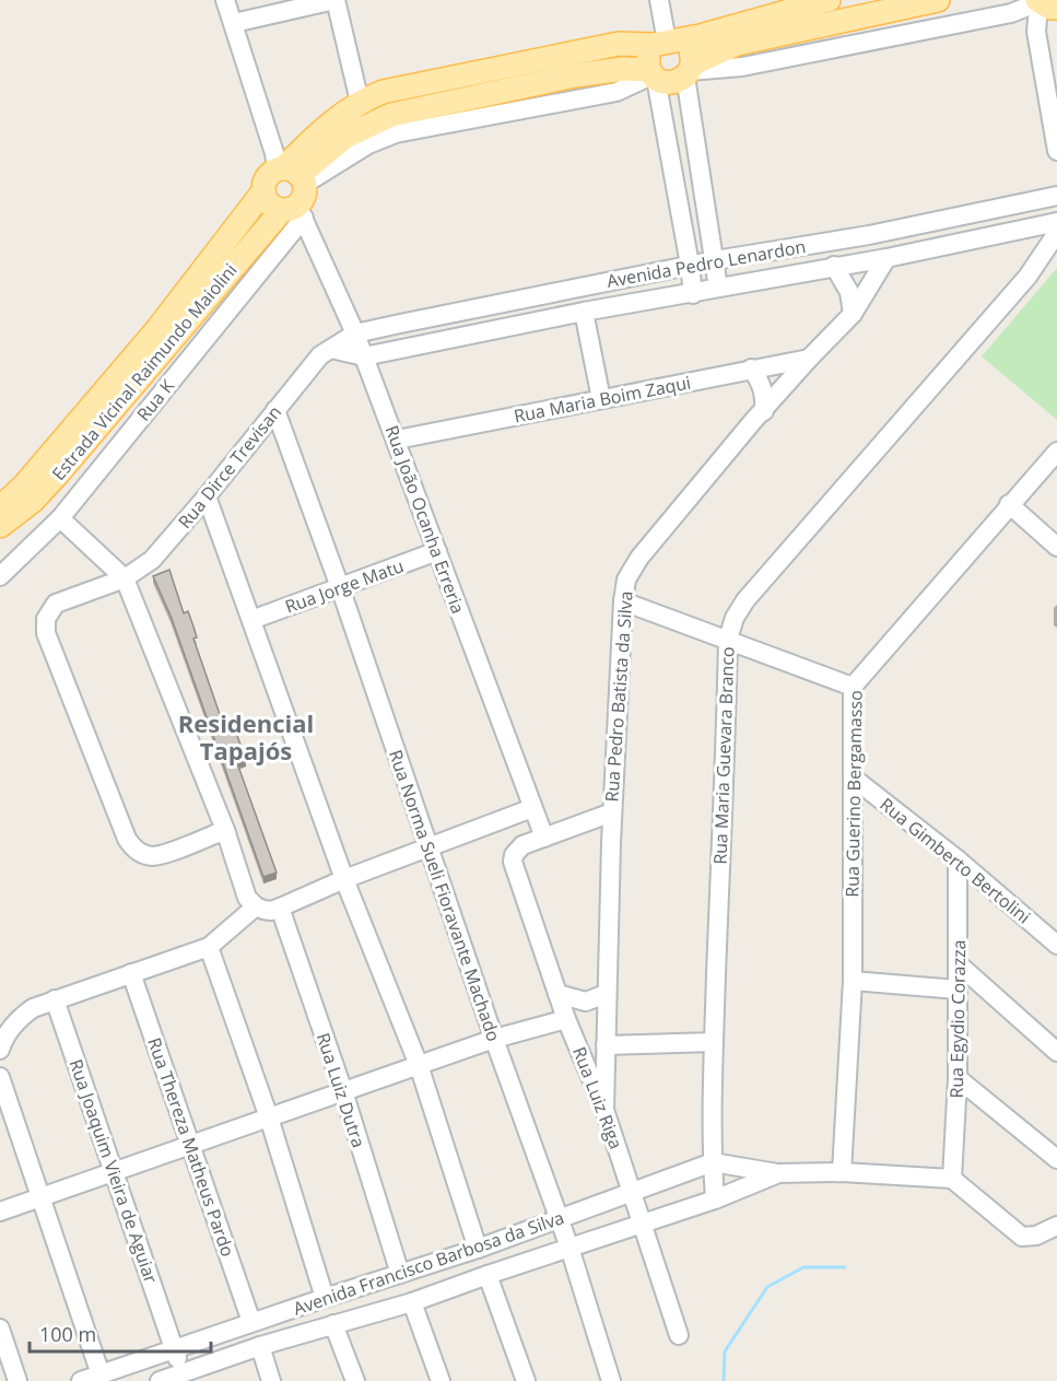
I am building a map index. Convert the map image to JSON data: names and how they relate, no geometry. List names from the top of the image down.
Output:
{
  "streets": {
    "main road": ["Estrada Vicinal Raimundo Maiolini"],
    "street": [
      "Avenida Pedro Lenardon",
      "Rua Maria Boim Zaqui",
      "Rua K",
      "Rua Dirce Trevisan",
      "Rua João Ocanha Erreria",
      "Rua Jorge Matu",
      "Rua Pedro Batista da Silva",
      "Rua Maria Guevara Branco",
      "Rua Guerino Bergamasso",
      "Rua Gimberto Bertolini",
      "Rua Norma Sueli Fioravante Machado",
      "Rua Egydio Corazza",
      "Rua Luiz Dutra",
      "Rua Luiz Riga",
      "Rua Thereza Matheus Pardo",
      "Rua Joaquim Vieira de Aguiar",
      "Avenida Francisco Barbosa da Silva"
    ]
  },
  "crossings": [
    ["Avenida Pedro Lenardon", "Rua Dirce Trevisan"],
    ["Avenida Pedro Lenardon", "Rua João Ocanha Erreria"],
    ["Avenida Pedro Lenardon", "Rua Pedro Batista da Silva"],
    ["Estrada Vicinal Raimundo Maiolini", "Rua K"],
    ["Estrada Vicinal Raimundo Maiolini", "Rua João Ocanha Erreria"],
    ["Rua Maria Boim Zaqui", "Rua João Ocanha Erreria"],
    ["Rua Maria Boim Zaqui", "Rua Pedro Batista da Silva"],
    ["Rua K", "Rua João Ocanha Erreria"],
    ["Rua Dirce Trevisan", "Rua João Ocanha Erreria"],
    ["Rua Dirce Trevisan", "Rua Norma Sueli Fioravante Machado"],
    ["Rua João Ocanha Erreria", "Rua Jorge Matu"],
    ["Rua João Ocanha Erreria", "Rua Luiz Riga"],
    ["Rua Jorge Matu", "Rua Norma Sueli Fioravante Machado"],
    ["Rua Pedro Batista da Silva", "Rua Luiz Riga"],
    ["Rua Maria Guevara Branco", "Avenida Francisco Barbosa da Silva"],
    ["Rua Guerino Bergamasso", "Rua Gimberto Bertolini"],
    ["Rua Guerino Bergamasso", "Avenida Francisco Barbosa da Silva"],
    ["Rua Gimberto Bertolini", "Rua Egydio Corazza"],
    ["Rua Norma Sueli Fioravante Machado", "Avenida Francisco Barbosa da Silva"],
    ["Rua Egydio Corazza", "Avenida Francisco Barbosa da Silva"],
    ["Rua Luiz Dutra", "Avenida Francisco Barbosa da Silva"],
    ["Rua Luiz Riga", "Avenida Francisco Barbosa da Silva"],
    ["Rua Thereza Matheus Pardo", "Avenida Francisco Barbosa da Silva"],
    ["Rua Joaquim Vieira de Aguiar", "Avenida Francisco Barbosa da Silva"]
  ],
  "districts": ["Residencial Tapajós"],
  "scale_bar": "100 m"
}
